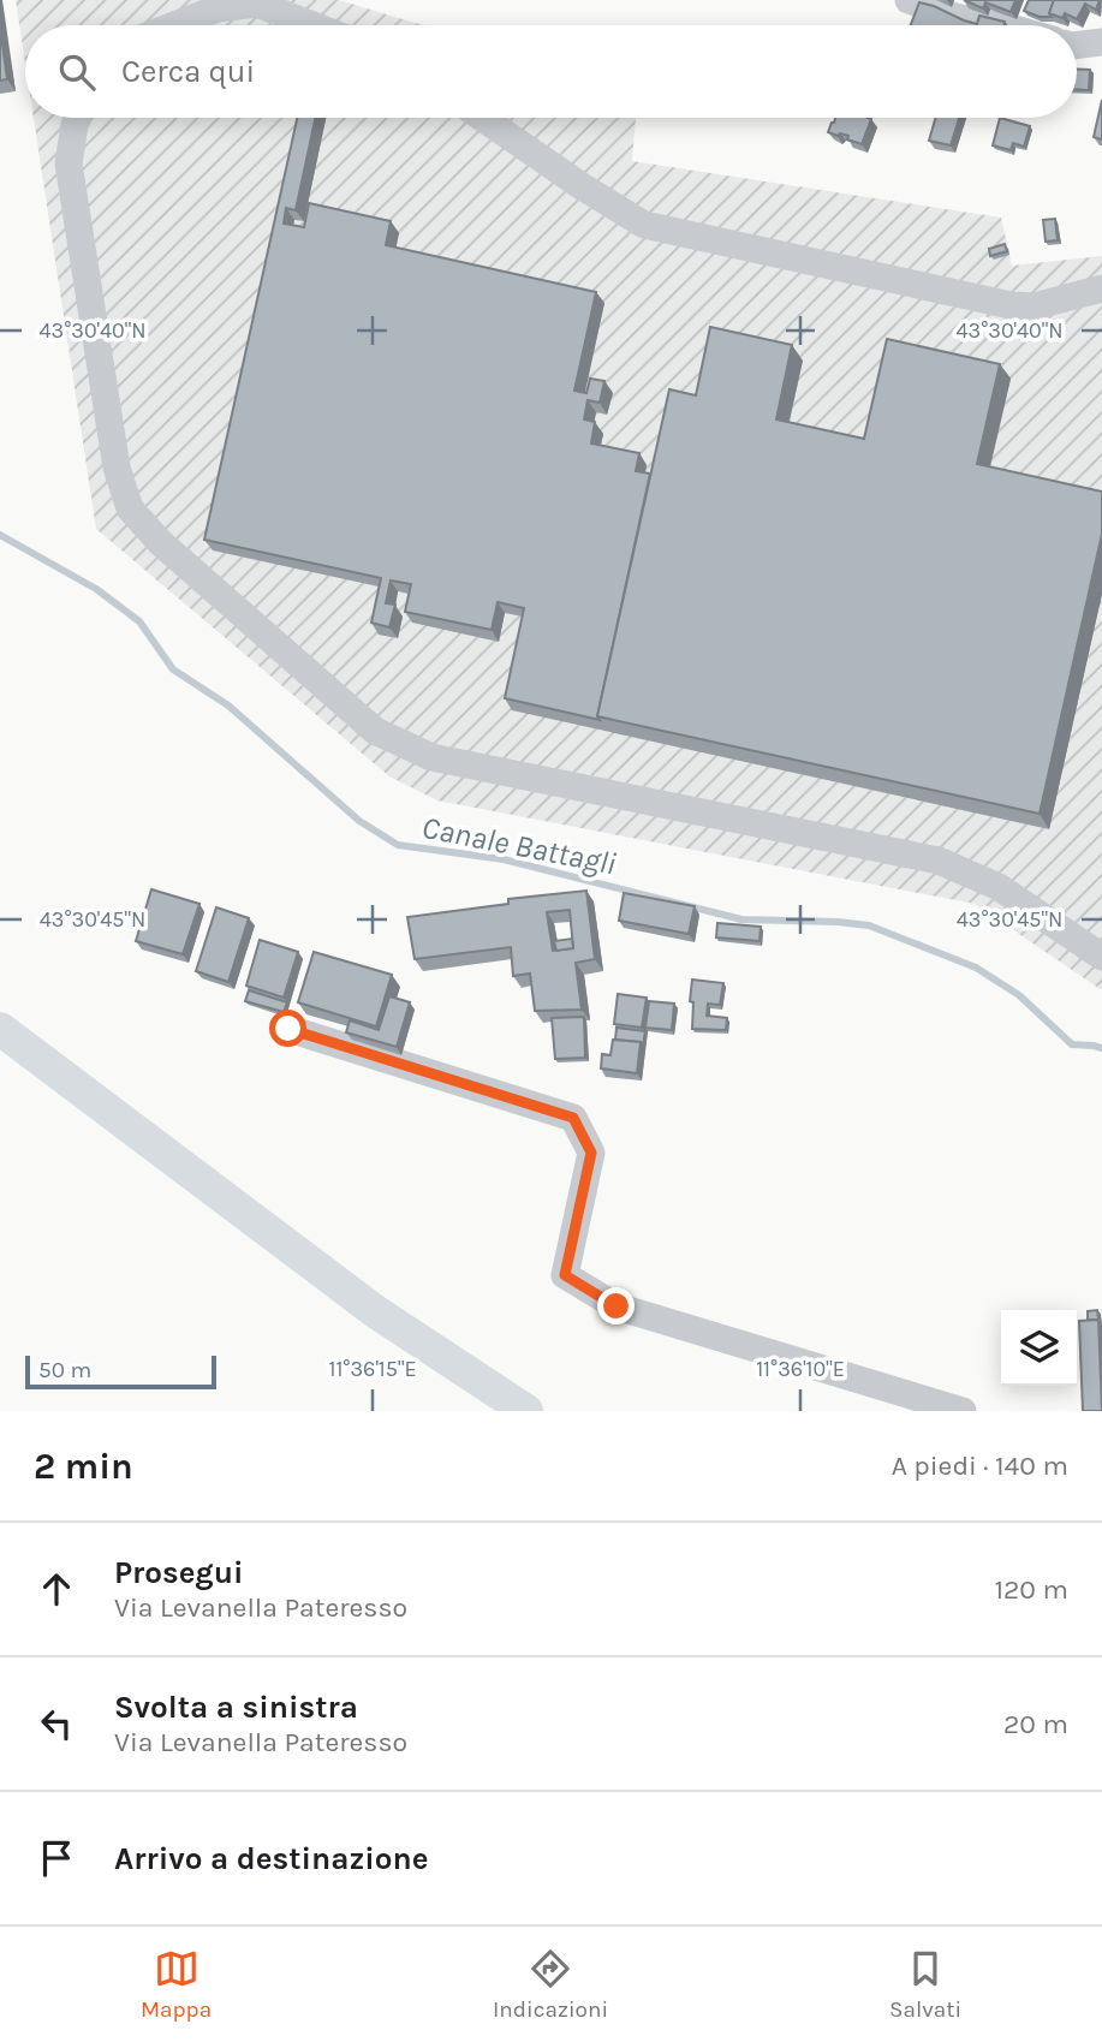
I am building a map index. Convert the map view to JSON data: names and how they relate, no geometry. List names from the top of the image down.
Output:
{
  "water": ["Canale Battagli"],
  "scale_bar": "50 m",
  "page": {
    "search": "Cerca qui",
    "scale": "50 m",
    "heading": ["2 min", "A piedi · 140 m"],
    "list": [
      ["Prosegui", "Via Levanella Pateresso", "120 m"],
      ["Svolta a sinistra", "Via Levanella Pateresso", "20 m"],
      "Arrivo a destinazione"
    ],
    "nav": ["Mappa", "Indicazioni", "Salvati"]
  },
  "coordinates": [
    "43°30'40\"N",
    "43°30'45\"N",
    "11°36'15\"E",
    "11°36'10\"E"
  ]
}
